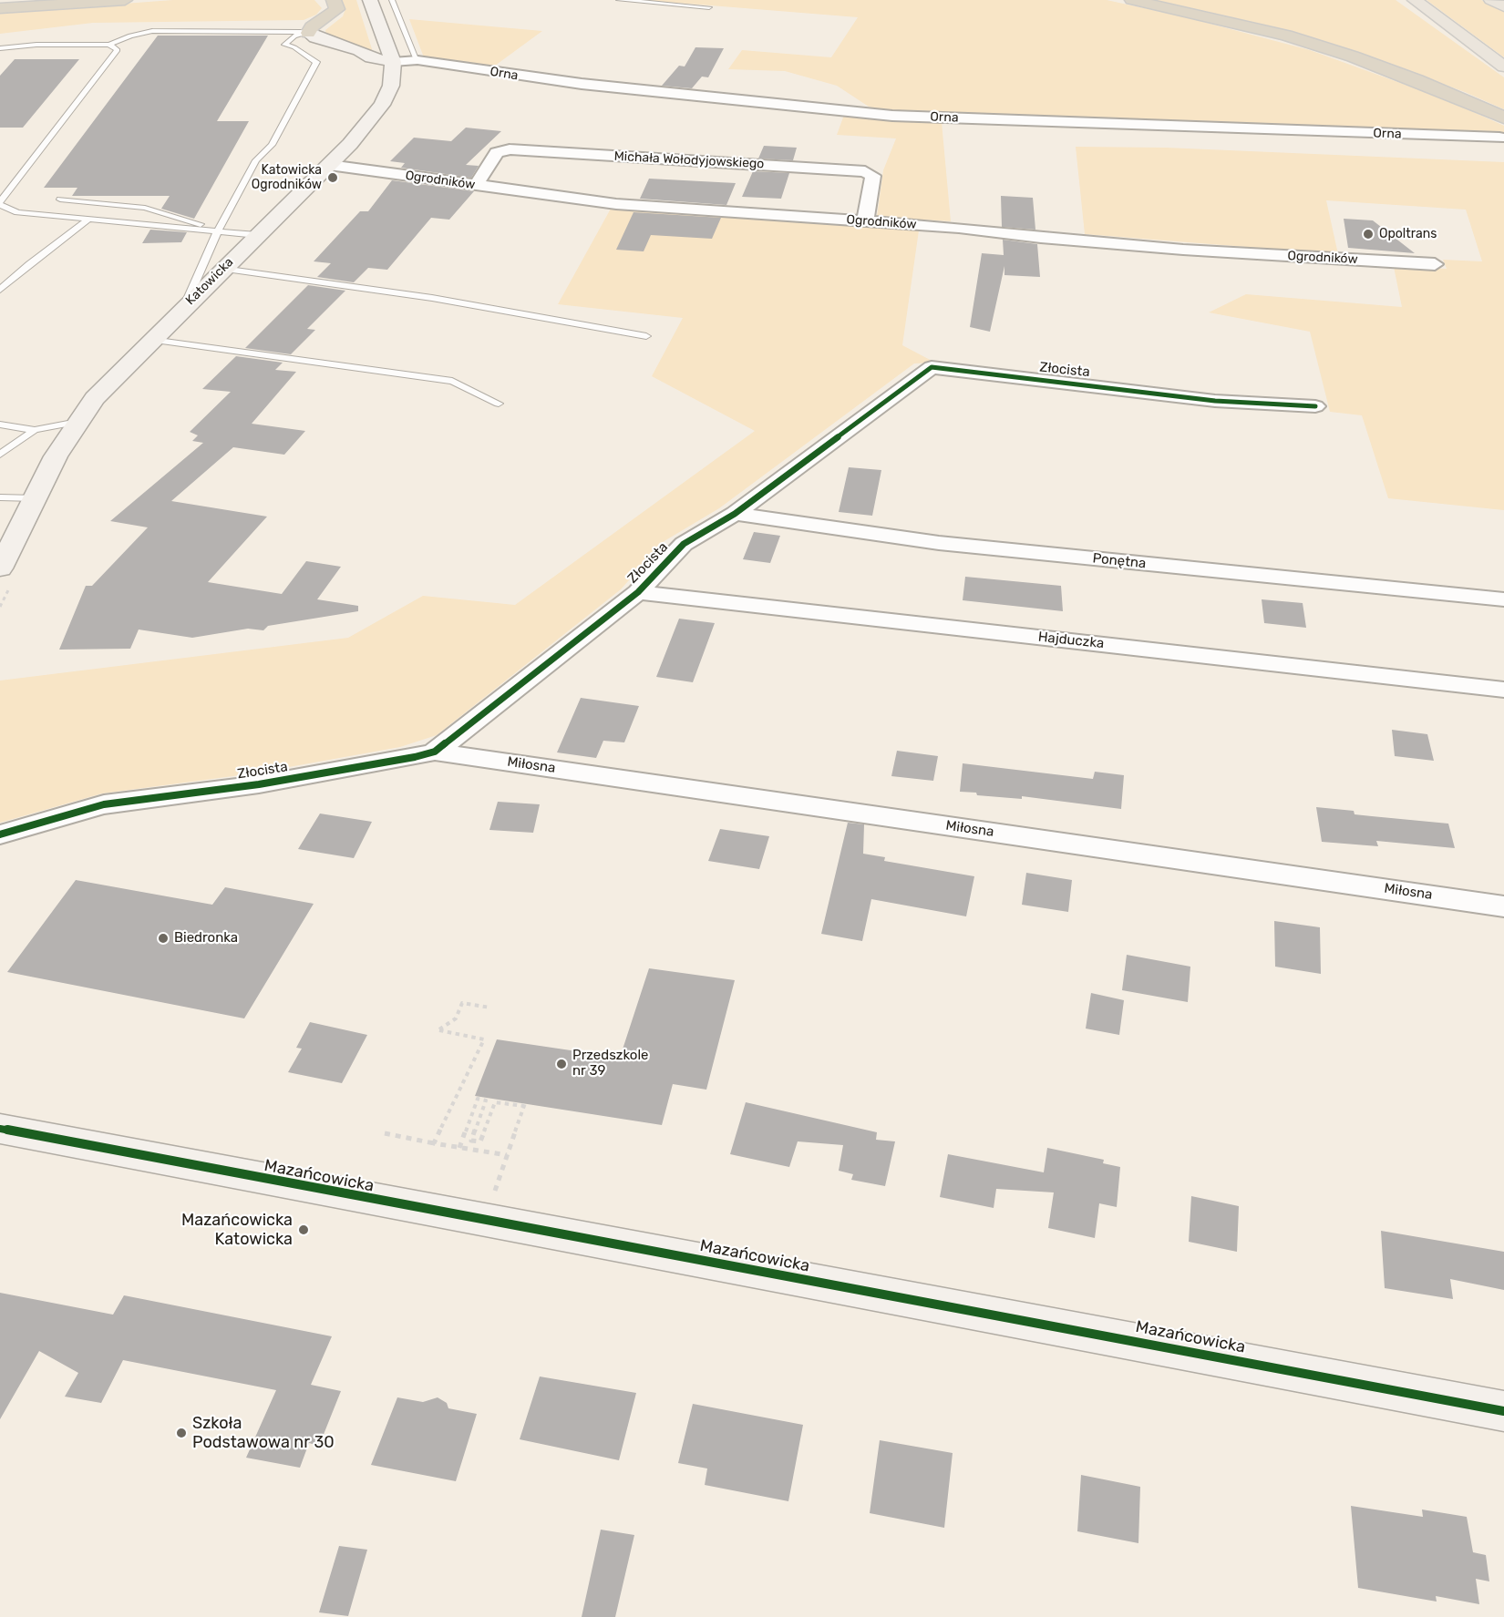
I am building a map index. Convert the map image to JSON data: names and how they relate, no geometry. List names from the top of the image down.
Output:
{
  "streets": {
    "street": [
      "Orna",
      "Michała Wołodyjowskiego",
      "Ogrodników",
      "Katowicka",
      "Złocista",
      "Ponętna",
      "Hajduczka",
      "Miłosna",
      "Mazańcowicka"
    ]
  },
  "crossings": [
    ["Orna", "Katowicka"],
    ["Michała Wołodyjowskiego", "Ogrodników"],
    ["Ogrodników", "Katowicka"],
    ["Złocista", "Ponętna"],
    ["Złocista", "Hajduczka"],
    ["Złocista", "Miłosna"]
  ],
  "places": [
    "Katowicka Ogrodników",
    "Opoltrans",
    "Biedronka",
    "Przedszkole nr 39",
    "Mazańcowicka Katowicka",
    "Szkoła Podstawowa nr 30"
  ]
}
